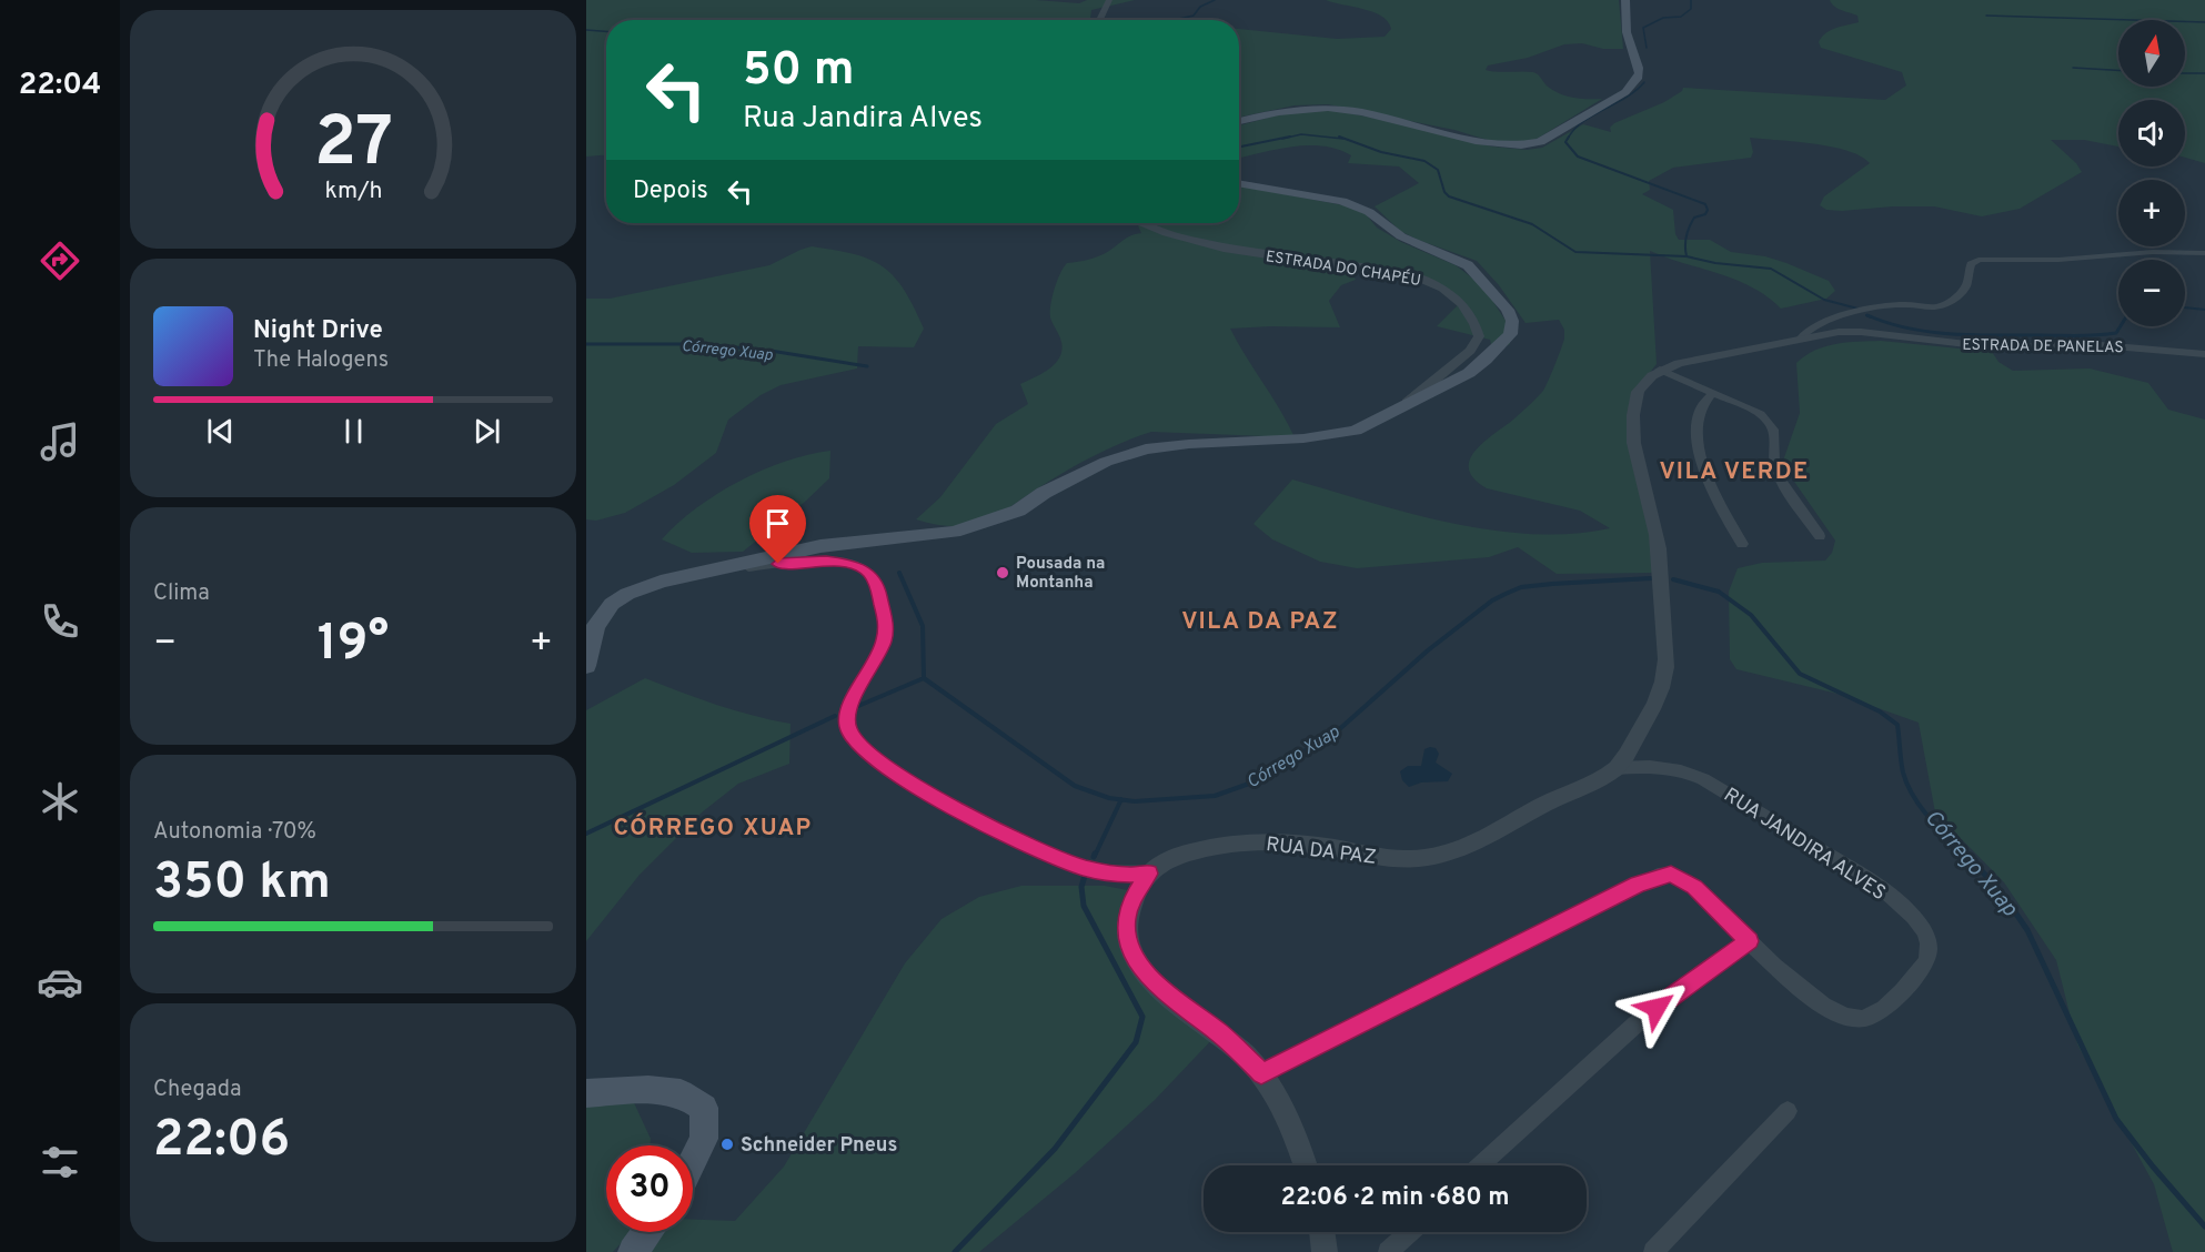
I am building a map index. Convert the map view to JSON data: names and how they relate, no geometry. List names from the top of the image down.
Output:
{
  "streets": {
    "street": [
      "ESTRADA DO CHAPÉU",
      "ESTRADA DE PANELAS",
      "RUA JANDIRA ALVES",
      "RUA DA PAZ"
    ]
  },
  "crossings": [
    ["RUA JANDIRA ALVES", "RUA DA PAZ"]
  ],
  "districts": ["VILA VERDE", "VILA DA PAZ", "CÓRREGO XUAP"],
  "water": ["Córrego Xuap"],
  "places": ["Pousada na Montanha", "Schneider Pneus"],
  "north": "top",
  "page": {
    "tabs": "22:04",
    "map_buttons": ["+", "−"],
    "turn": ["50 m", "Rua Jandira Alves"],
    "then": "Depois",
    "song": ["Night Drive", "The Halogens"],
    "tile": [
      "Clima",
      ["Autonomia · 70%", "350 km"],
      ["Chegada", "22:06"]
    ],
    "heat": ["−", "19°", "+"],
    "limit": "30",
    "trip": "22:06 · 2 min · 680 m",
    "gauge": ["27", "km/h"]
  }
}
